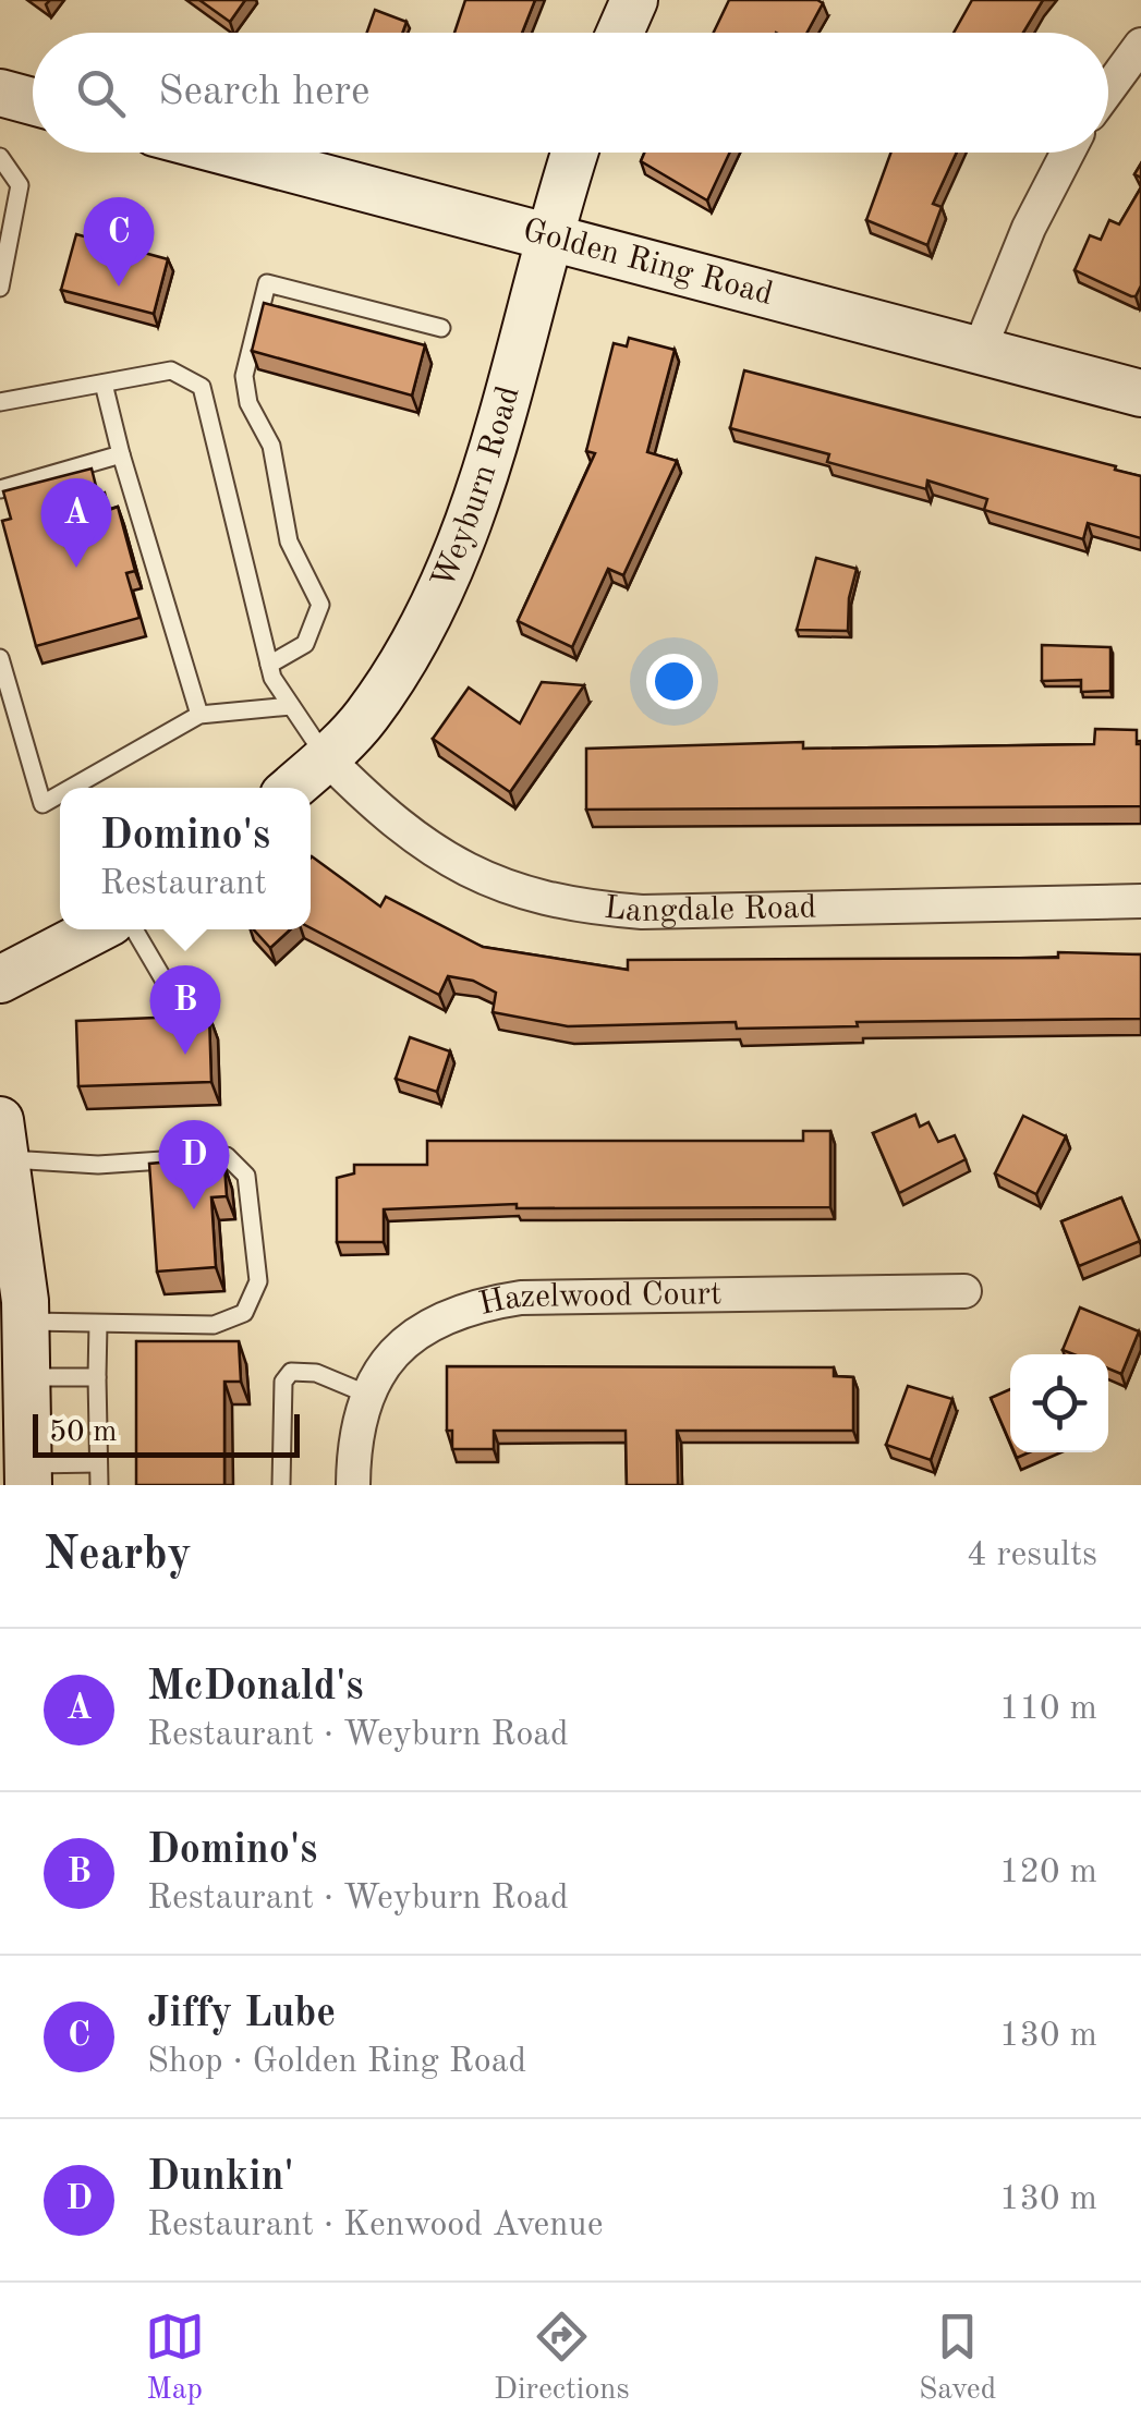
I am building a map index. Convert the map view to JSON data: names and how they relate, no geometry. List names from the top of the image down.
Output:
{
  "streets": {
    "street": [
      "Golden Ring Road",
      "Weyburn Road",
      "Langdale Road",
      "Hazelwood Court"
    ]
  },
  "crossings": [
    ["Golden Ring Road", "Weyburn Road"],
    ["Weyburn Road", "Langdale Road"]
  ],
  "scale_bar": "50 m",
  "page": {
    "search": "Search here",
    "pins": [
      "C",
      "A",
      "B",
      "D"
    ],
    "popup": ["Domino's", "Restaurant"],
    "scale": "50 m",
    "heading": ["Nearby", "4 results"],
    "list": [
      {
        "mark": "A",
        "name": "McDonald's",
        "note": "Restaurant · Weyburn Road",
        "value": "110 m"
      },
      {
        "mark": "B",
        "name": "Domino's",
        "note": "Restaurant · Weyburn Road",
        "value": "120 m"
      },
      {
        "mark": "C",
        "name": "Jiffy Lube",
        "note": "Shop · Golden Ring Road",
        "value": "130 m"
      },
      {
        "mark": "D",
        "name": "Dunkin'",
        "note": "Restaurant · Kenwood Avenue",
        "value": "130 m"
      }
    ],
    "nav": ["Map", "Directions", "Saved"]
  }
}
